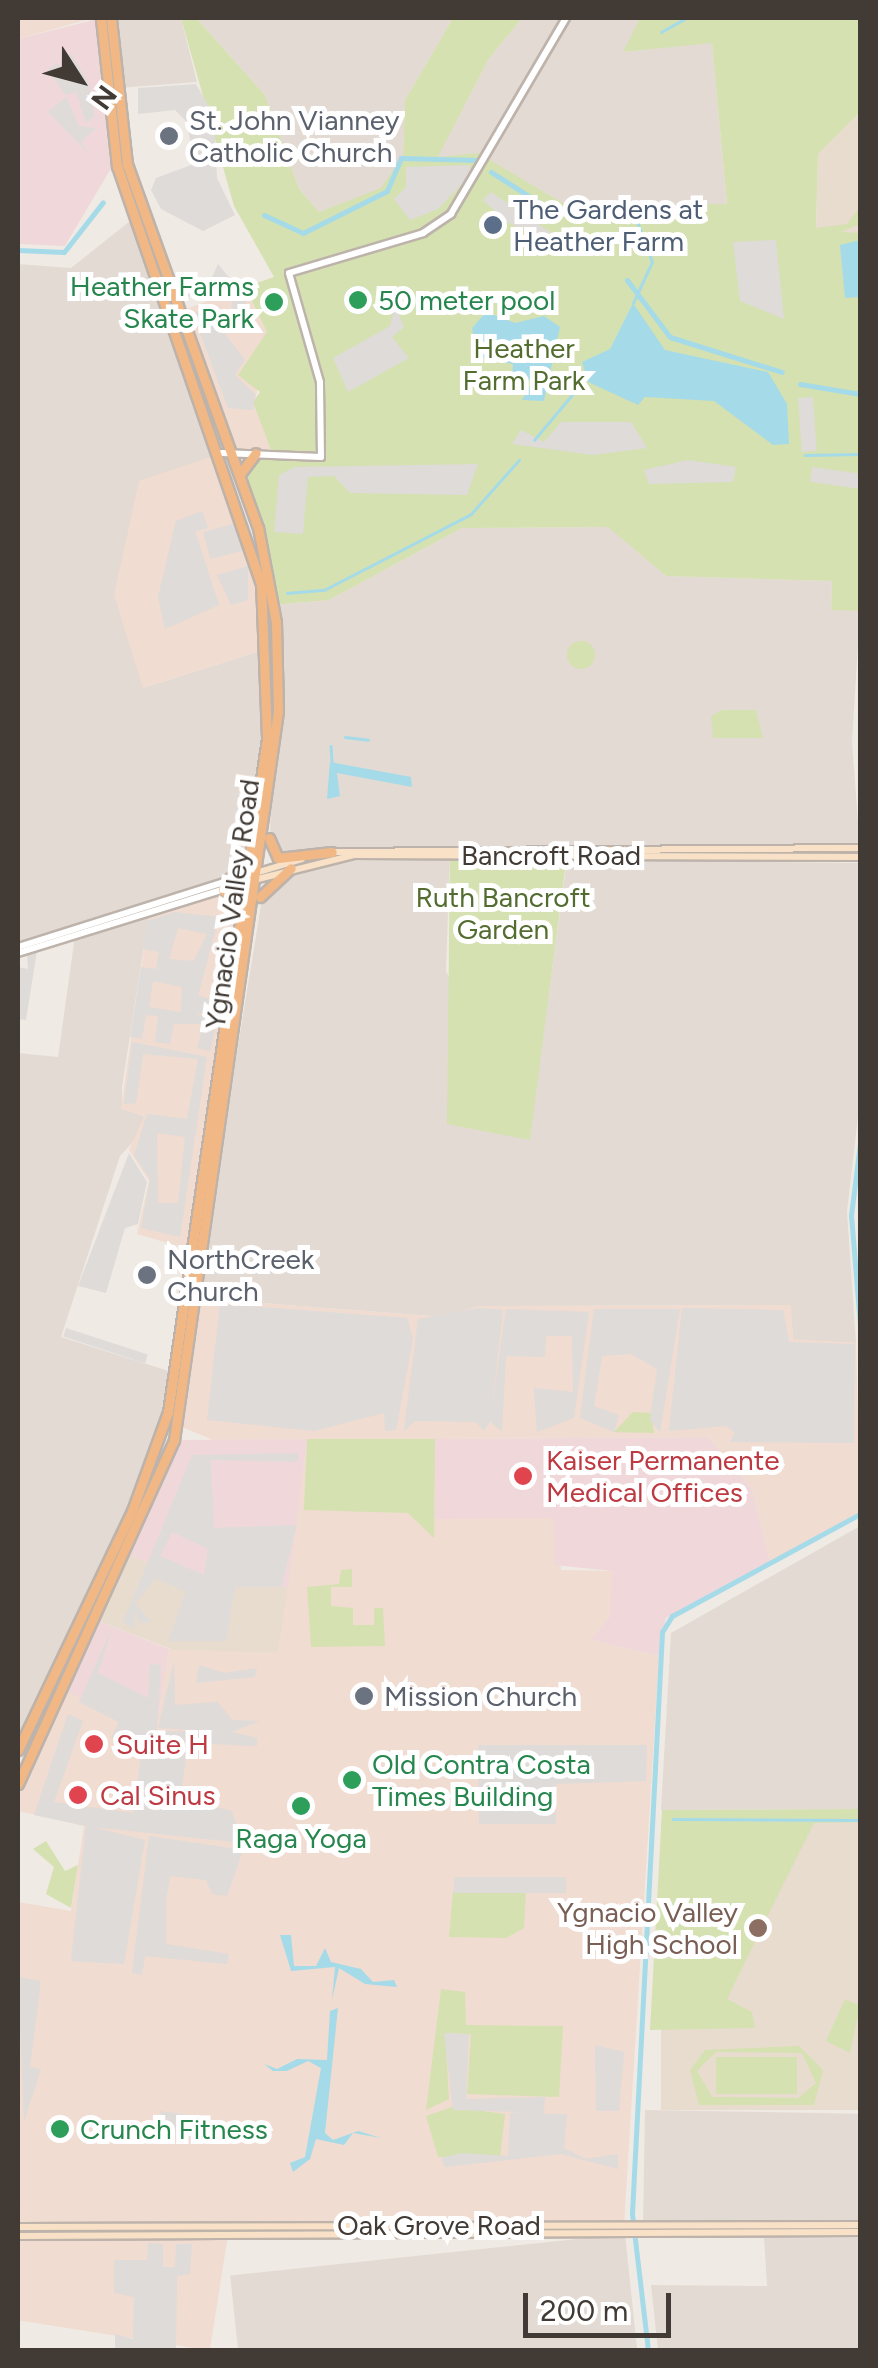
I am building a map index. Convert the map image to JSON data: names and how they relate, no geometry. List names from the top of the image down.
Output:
{
  "streets": {
    "highway": ["Ygnacio Valley Road"],
    "main road": ["Bancroft Road", "Oak Grove Road"]
  },
  "crossings": [
    ["Bancroft Road", "Ygnacio Valley Road"]
  ],
  "parks": ["Heather Farm Park", "Ruth Bancroft Garden"],
  "places": [
    "St. John Vianney Catholic Church",
    "The Gardens at Heather Farm",
    "50 meter pool",
    "Heather Farms Skate Park",
    "NorthCreek Church",
    "Kaiser Permanente Medical Offices",
    "Mission Church",
    "Suite H",
    "Old Contra Costa Times Building",
    "Cal Sinus",
    "Raga Yoga",
    "Ygnacio Valley High School",
    "Crunch Fitness"
  ],
  "scale_bar": "200 m",
  "north": "bottom right"
}
